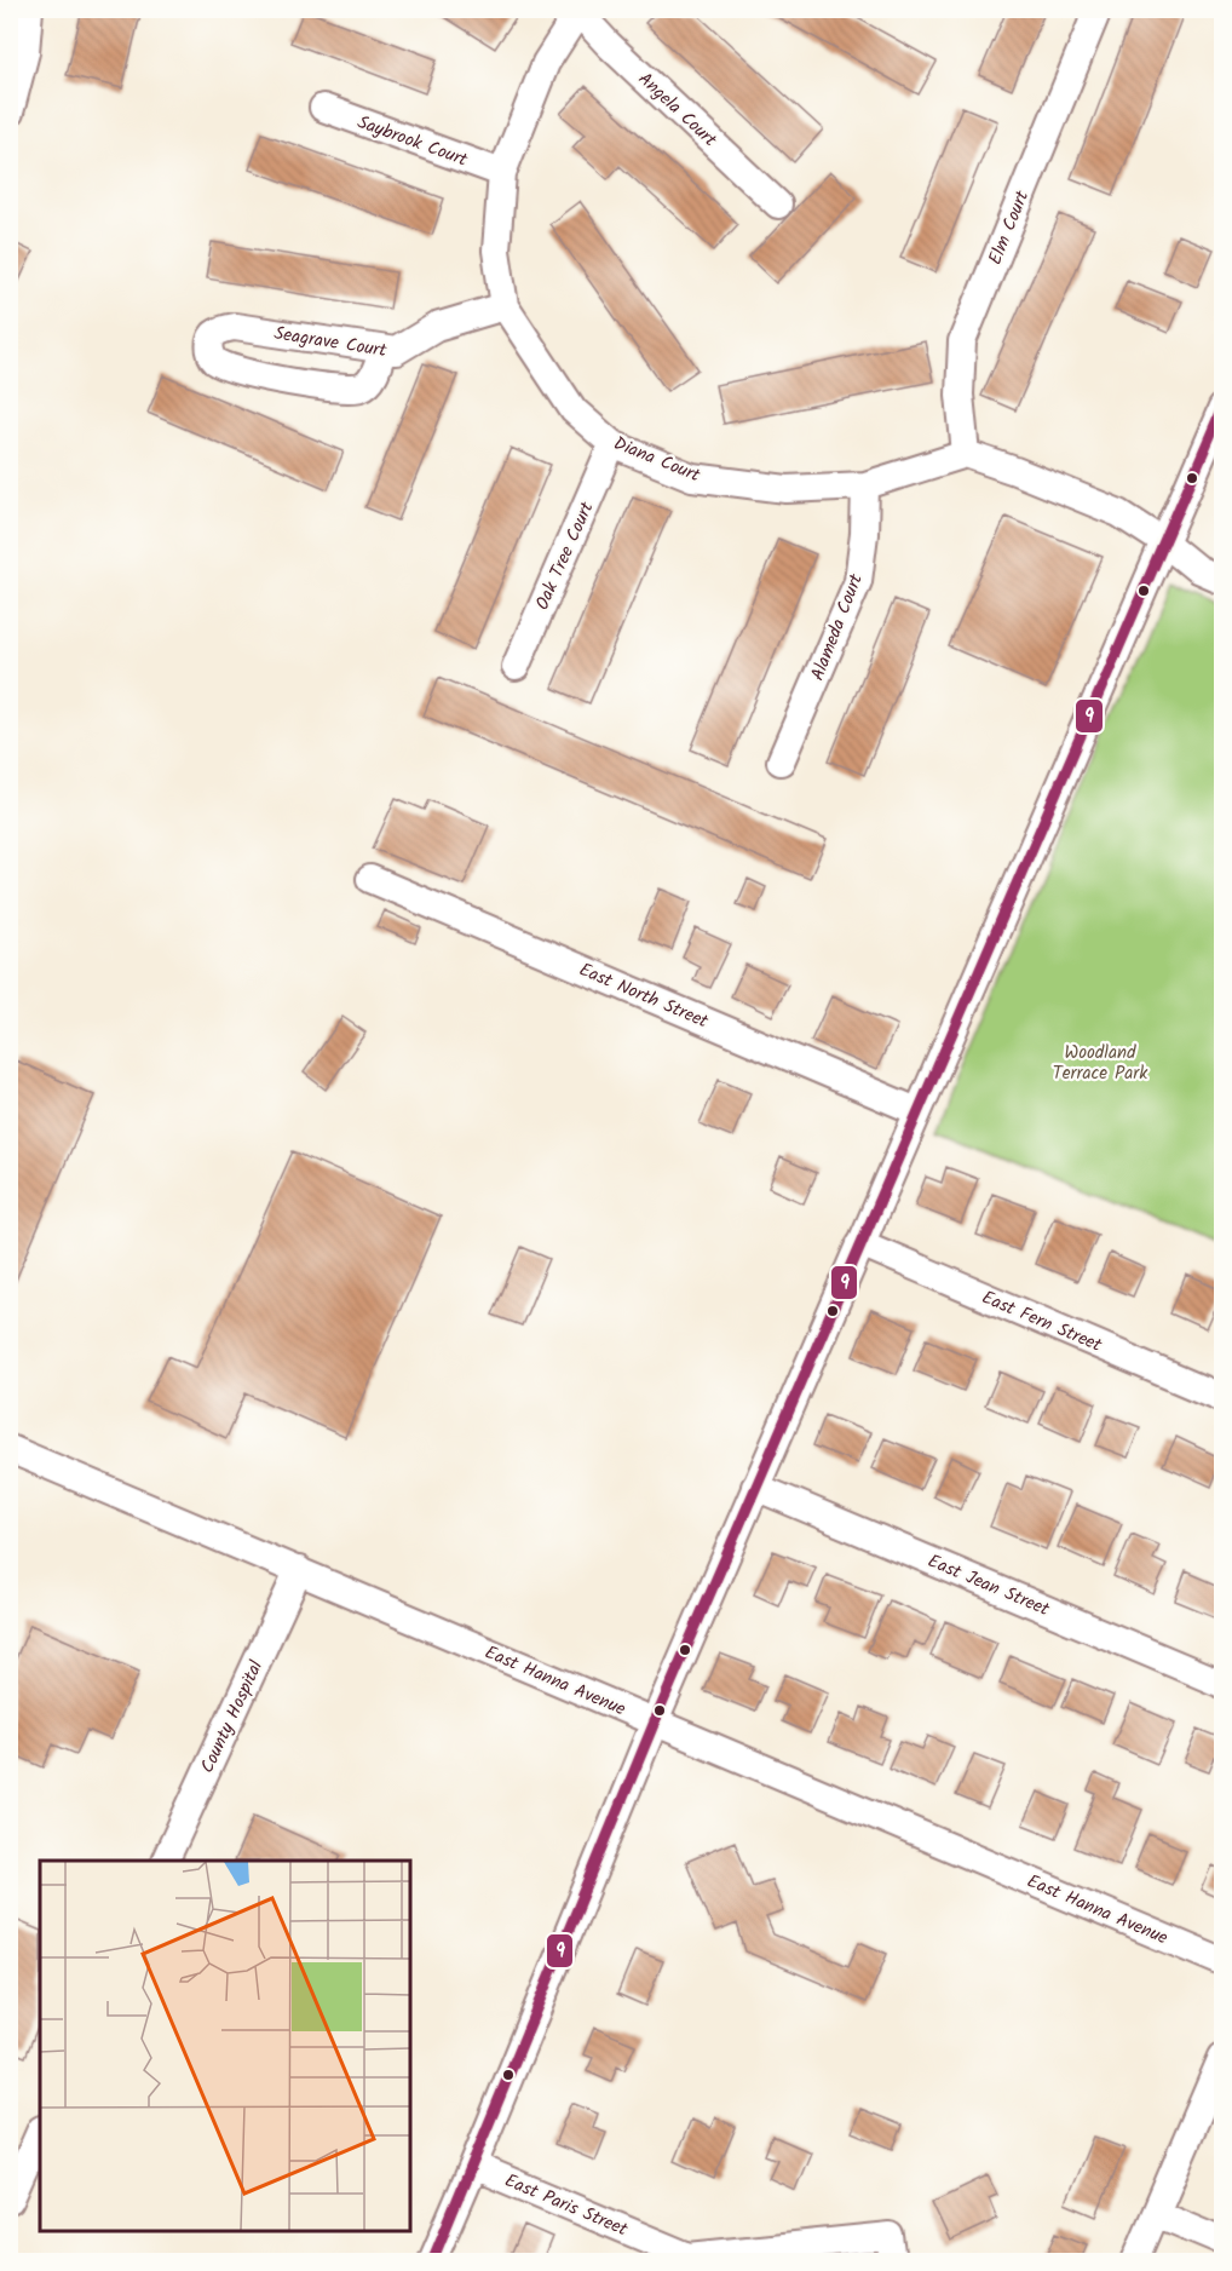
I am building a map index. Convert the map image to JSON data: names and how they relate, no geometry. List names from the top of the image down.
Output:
{
  "streets": {
    "street": [
      "Angela Court",
      "Saybrook Court",
      "Elm Court",
      "Seagrave Court",
      "Diana Court",
      "Oak Tree Court",
      "Alameda Court",
      "East North Street",
      "East Fern Street",
      "East Jean Street",
      "East Hanna Avenue",
      "County Hospital",
      "East Paris Street"
    ]
  },
  "crossings": [
    ["Angela Court", "Diana Court"],
    ["Saybrook Court", "Diana Court"],
    ["Elm Court", "Diana Court"],
    ["Seagrave Court", "Diana Court"],
    ["Diana Court", "Oak Tree Court"],
    ["Diana Court", "Alameda Court"],
    ["East Hanna Avenue", "County Hospital"]
  ],
  "parks": ["Woodland Terrace Park"],
  "lines": ["transit line 9"]
}
